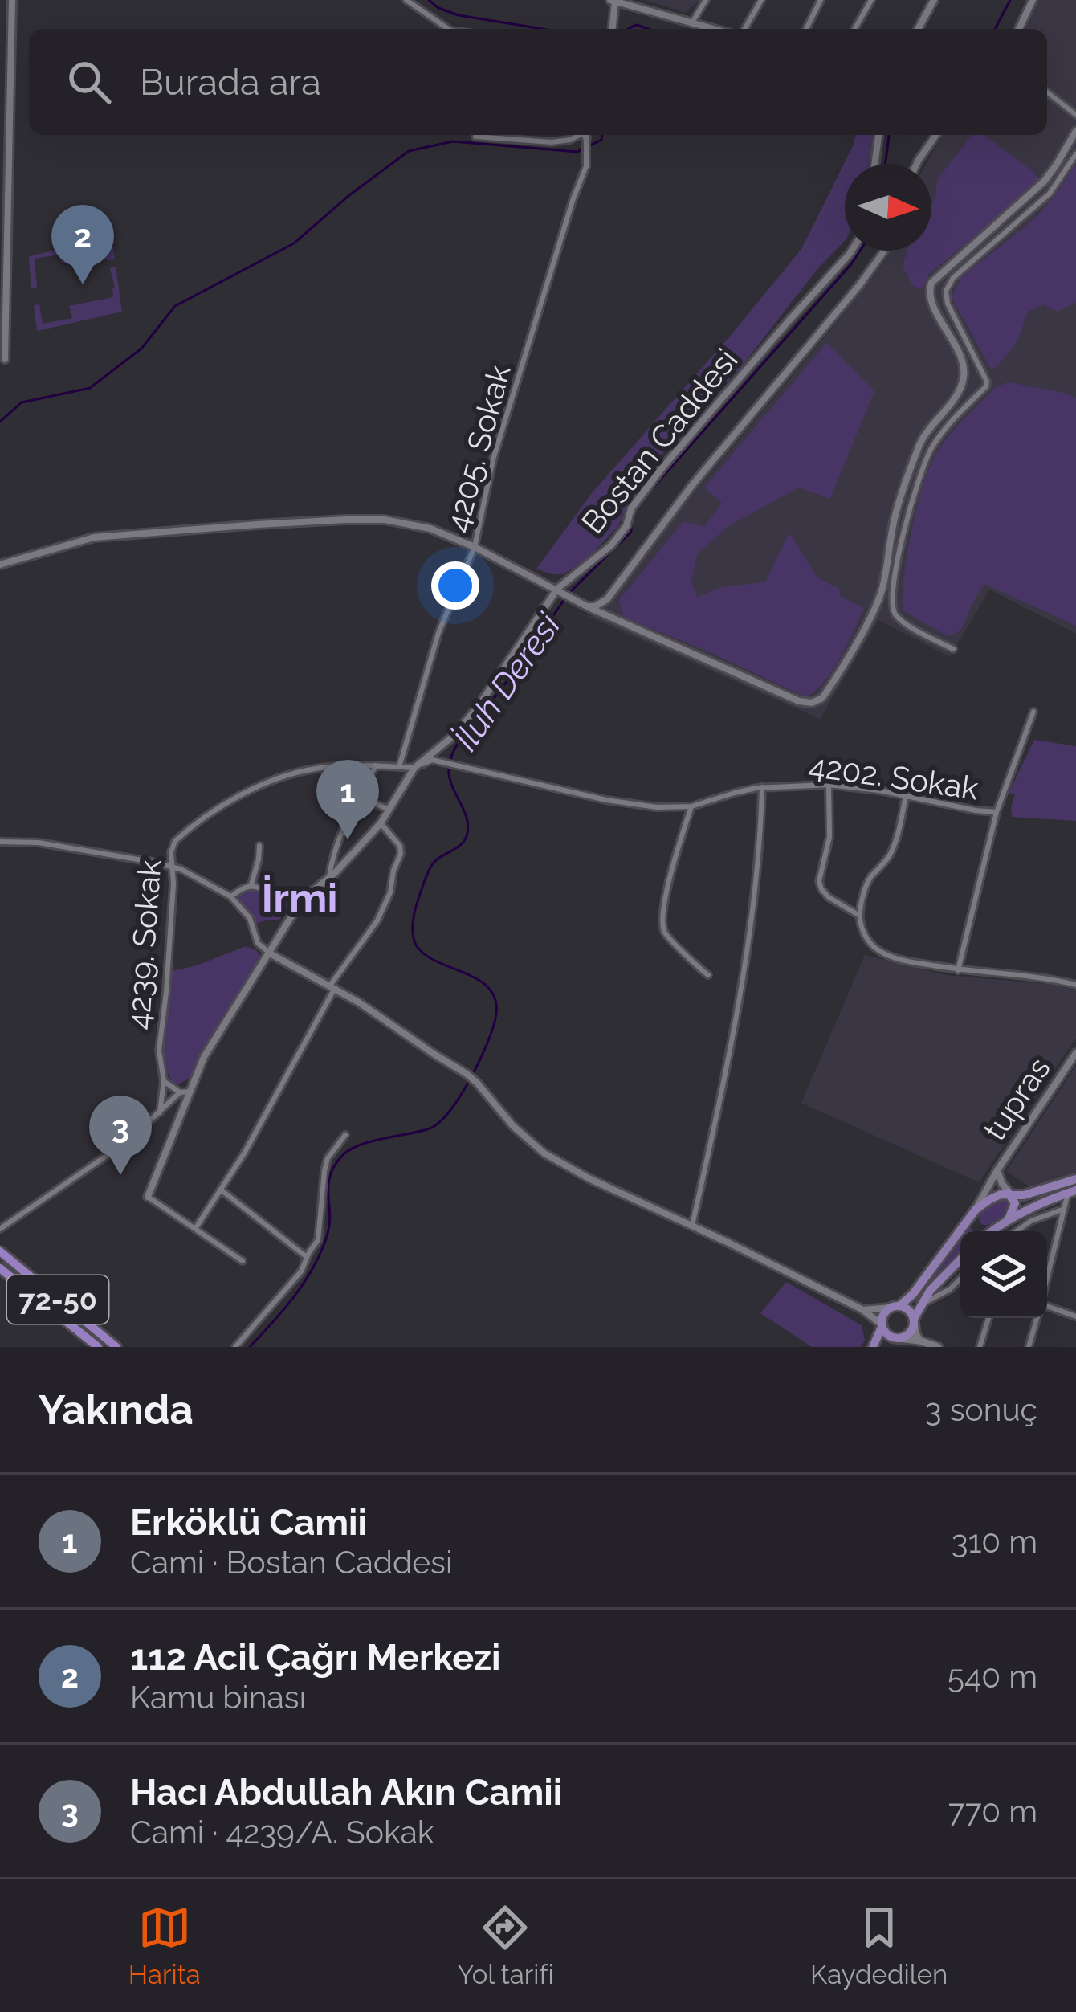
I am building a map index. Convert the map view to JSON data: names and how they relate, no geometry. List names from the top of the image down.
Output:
{
  "streets": {
    "highway": ["72-50"],
    "street": [
      "Bostan Caddesi",
      "4205. Sokak",
      "4202. Sokak",
      "4239. Sokak",
      "tupras"
    ]
  },
  "crossings": [
    ["Bostan Caddesi", "4239. Sokak"],
    ["4205. Sokak", "4239. Sokak"],
    ["4202. Sokak", "4239. Sokak"]
  ],
  "districts": ["İrmi"],
  "water": ["İluh Deresi"],
  "north": "right",
  "page": {
    "search": "Burada ara",
    "pins": ["2", "1", "3"],
    "heading": ["Yakında", "3 sonuç"],
    "list": [
      {
        "mark": "1",
        "name": "Erköklü Camii",
        "note": "Cami · Bostan Caddesi",
        "value": "310 m"
      },
      {
        "mark": "2",
        "name": "112 Acil Çağrı Merkezi",
        "note": "Kamu binası",
        "value": "540 m"
      },
      {
        "mark": "3",
        "name": "Hacı Abdullah Akın Camii",
        "note": "Cami · 4239/A. Sokak",
        "value": "770 m"
      }
    ],
    "nav": ["Harita", "Yol tarifi", "Kaydedilen"]
  }
}
